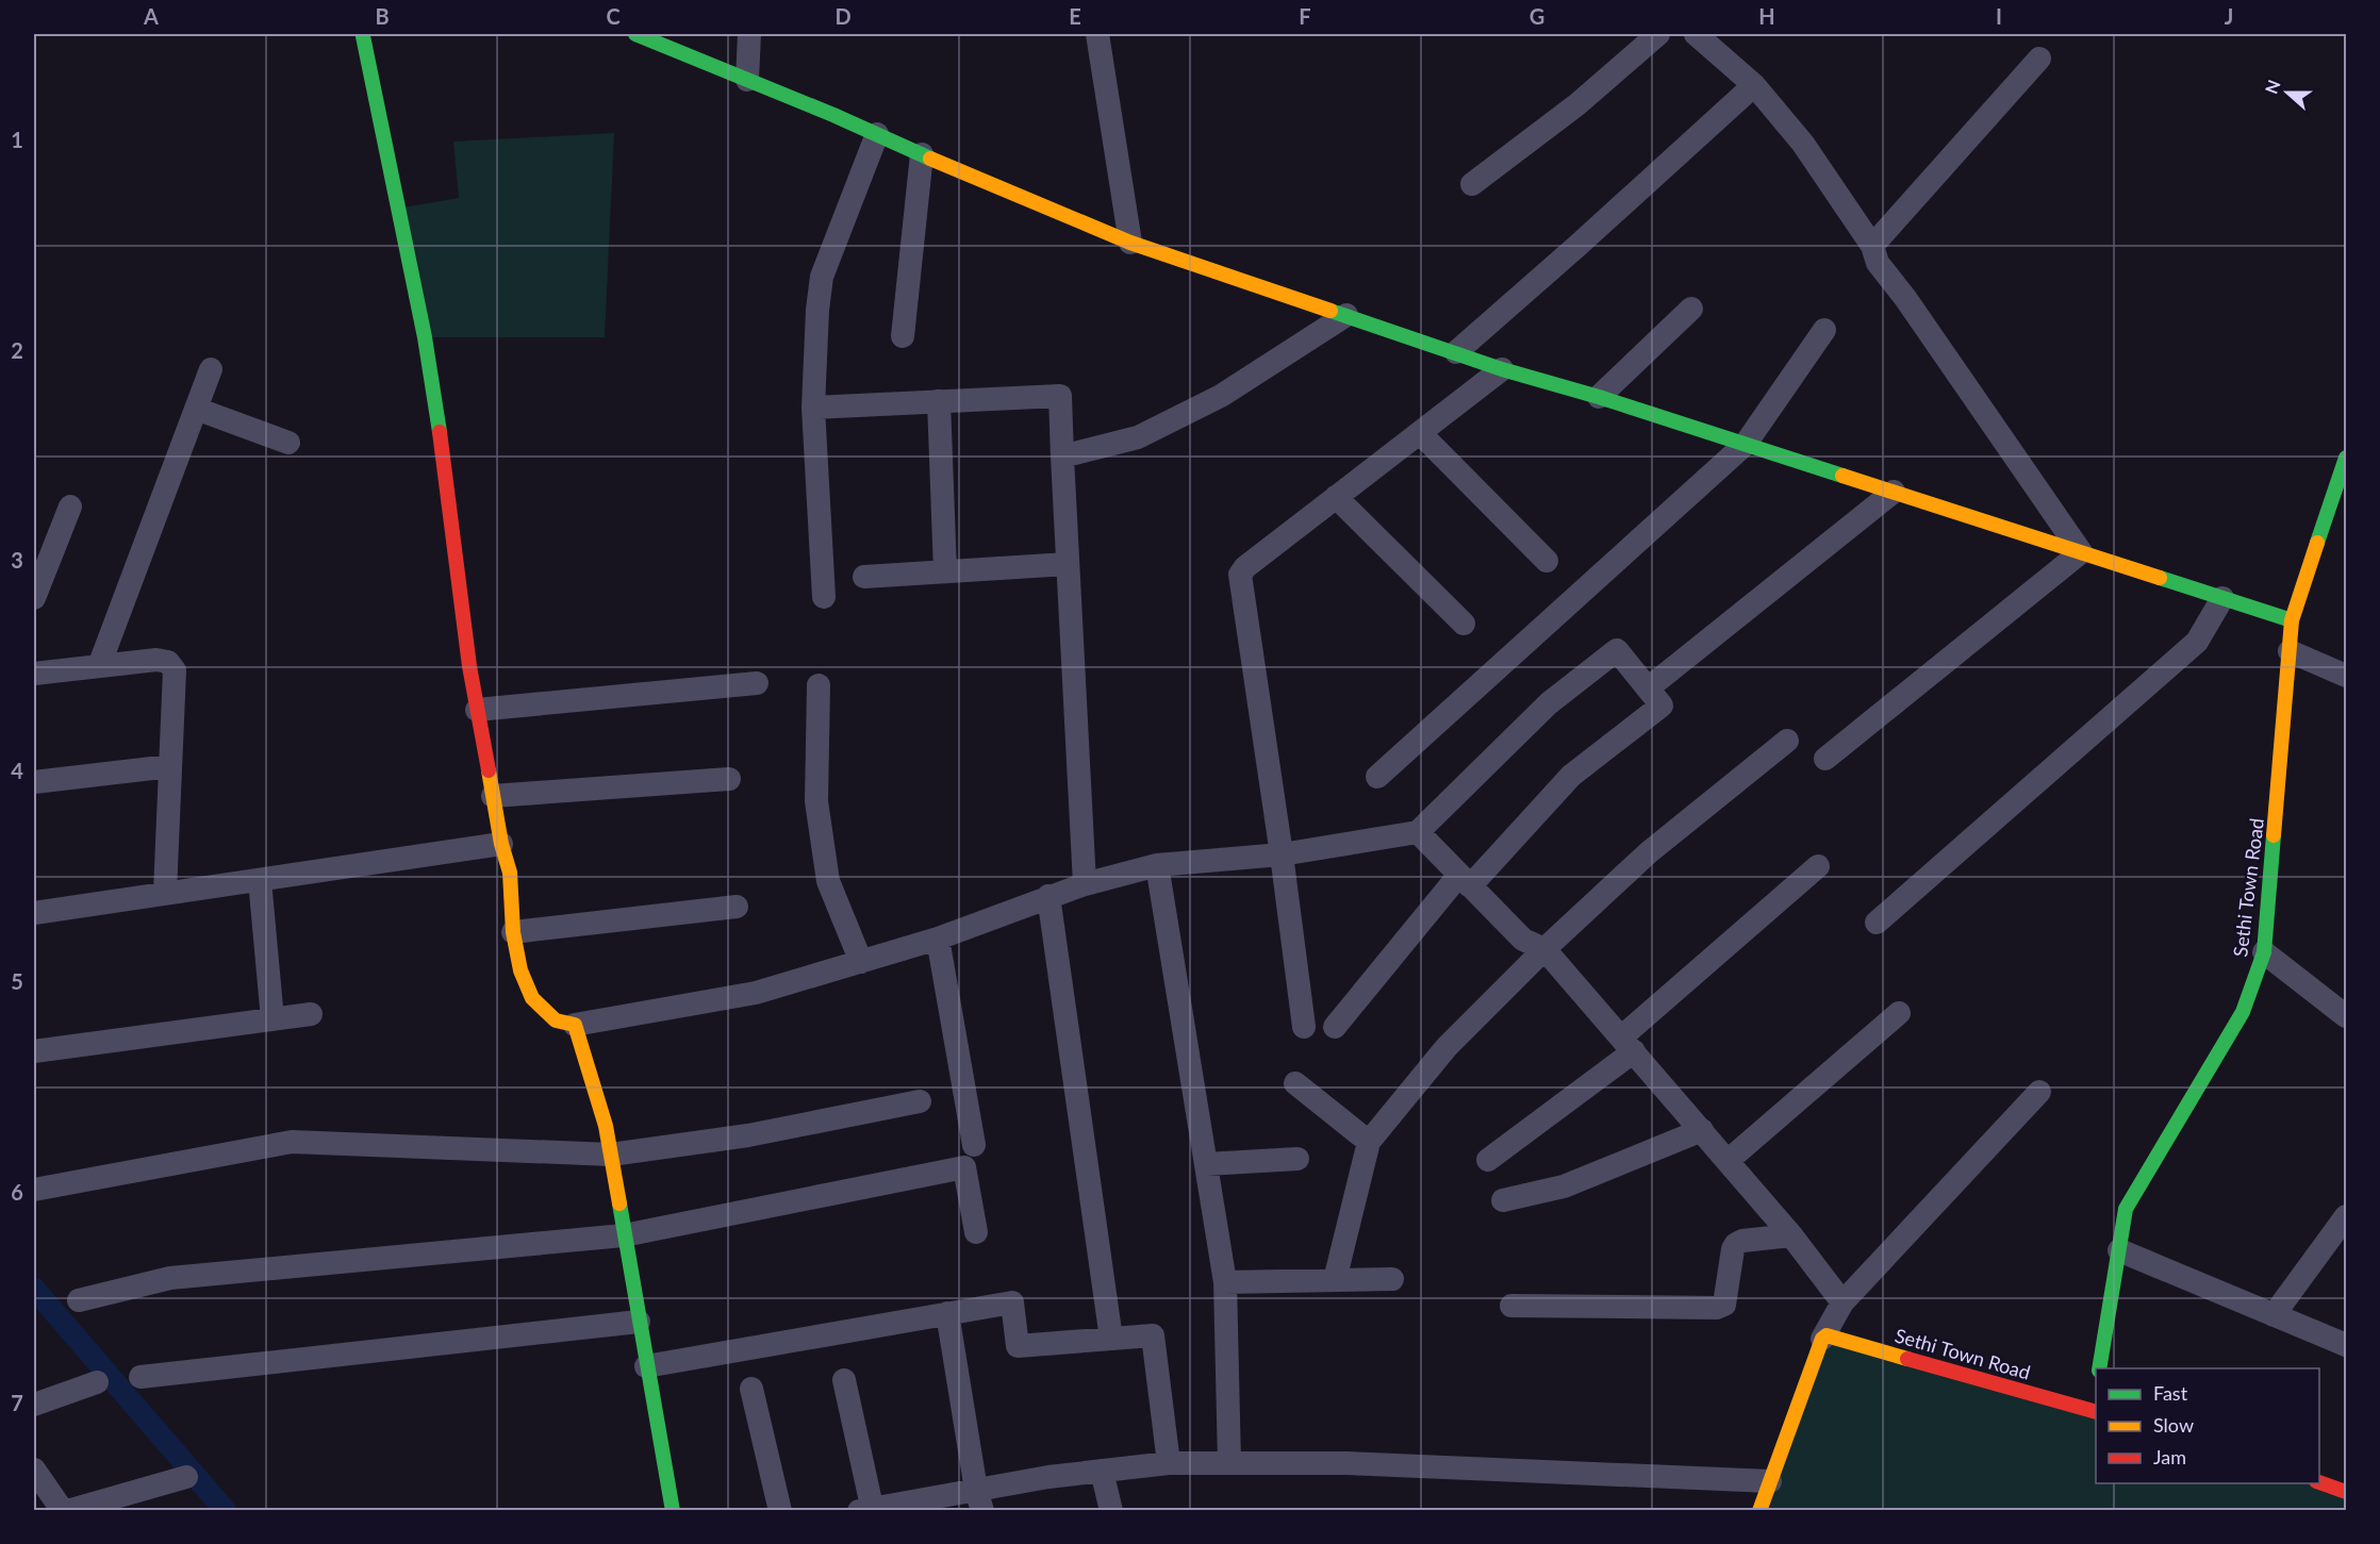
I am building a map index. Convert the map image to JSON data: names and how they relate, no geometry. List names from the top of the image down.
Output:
{
  "streets": {
    "street": ["Sethi Town Road"]
  },
  "legend": ["Fast", "Slow", "Jam"],
  "north": "left",
  "grid": {
    "columns": [
      "A",
      "B",
      "C",
      "D",
      "E",
      "F",
      "G",
      "H",
      "I",
      "J"
    ],
    "rows": [
      "1",
      "2",
      "3",
      "4",
      "5",
      "6",
      "7"
    ]
  }
}
